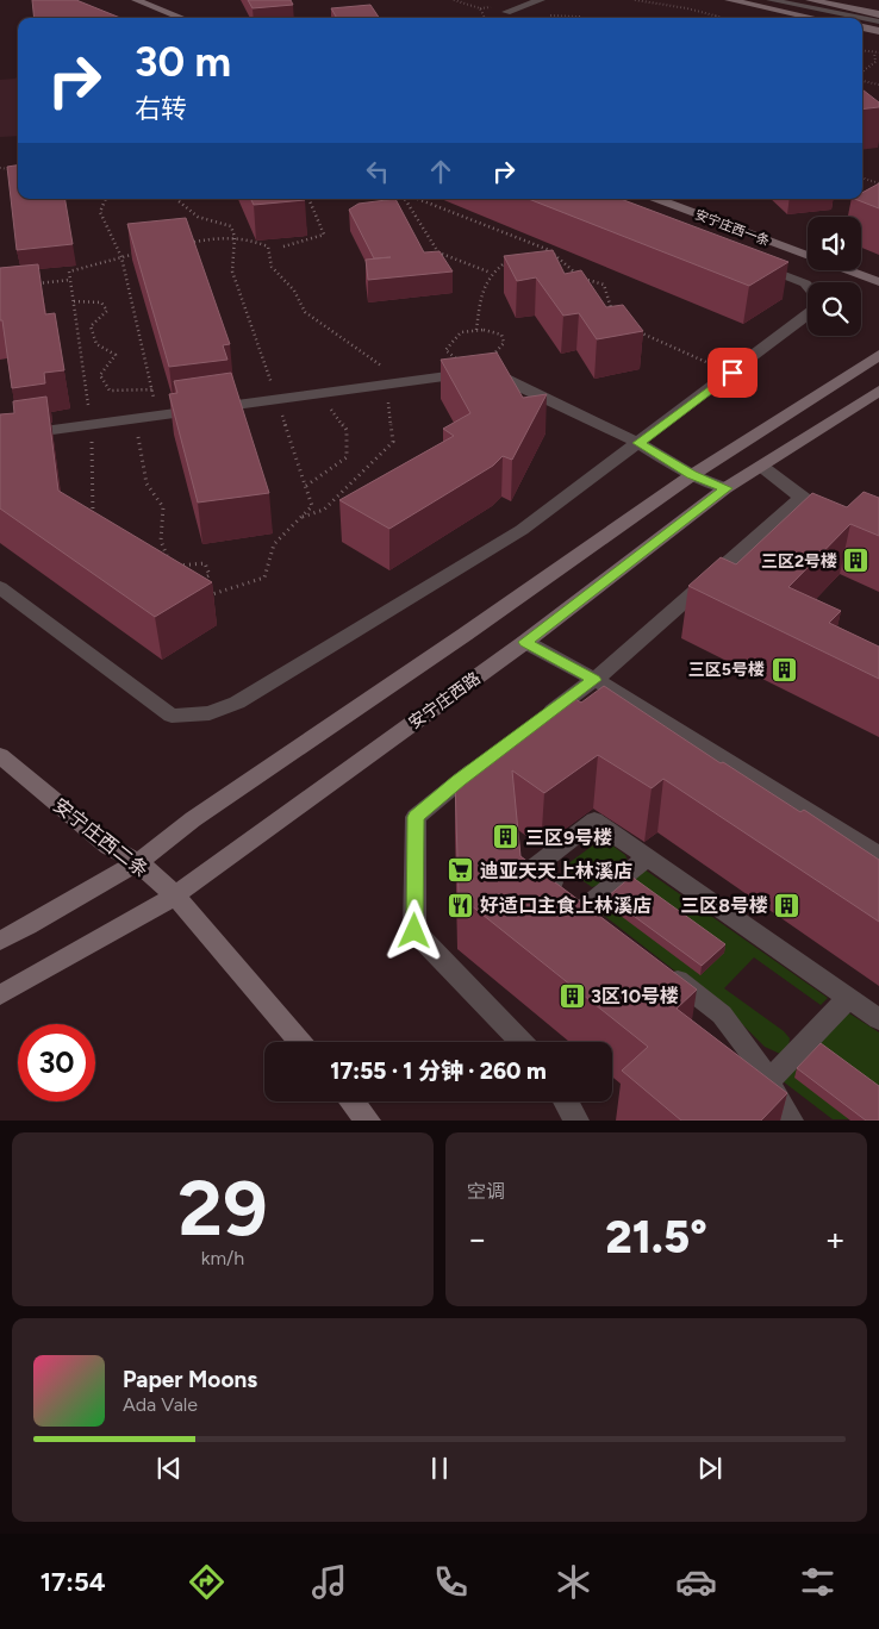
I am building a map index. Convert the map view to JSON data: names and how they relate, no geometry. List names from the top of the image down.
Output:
{
  "streets": {
    "main road": ["安宁庄西一条", "安宁庄西路", "安宁庄西二条"]
  },
  "crossings": [
    ["安宁庄西路", "安宁庄西二条"]
  ],
  "places": {
    "building": [
      "三区2号楼",
      "三区5号楼",
      "三区9号楼",
      "三区8号楼",
      "3区10号楼"
    ],
    "supermarket": ["迪亚天天上林溪店"],
    "restaurant": ["好适口主食上林溪店"]
  },
  "page": {
    "turn": ["30 m", "右转"],
    "limit": "30",
    "trip": "17:55 · 1 分钟 · 260 m",
    "tile": [
      ["29", "km/h"],
      "空调"
    ],
    "heat": ["−", "21.5°", "+"],
    "song": ["Paper Moons", "Ada Vale"],
    "tabs": "17:54"
  }
}
